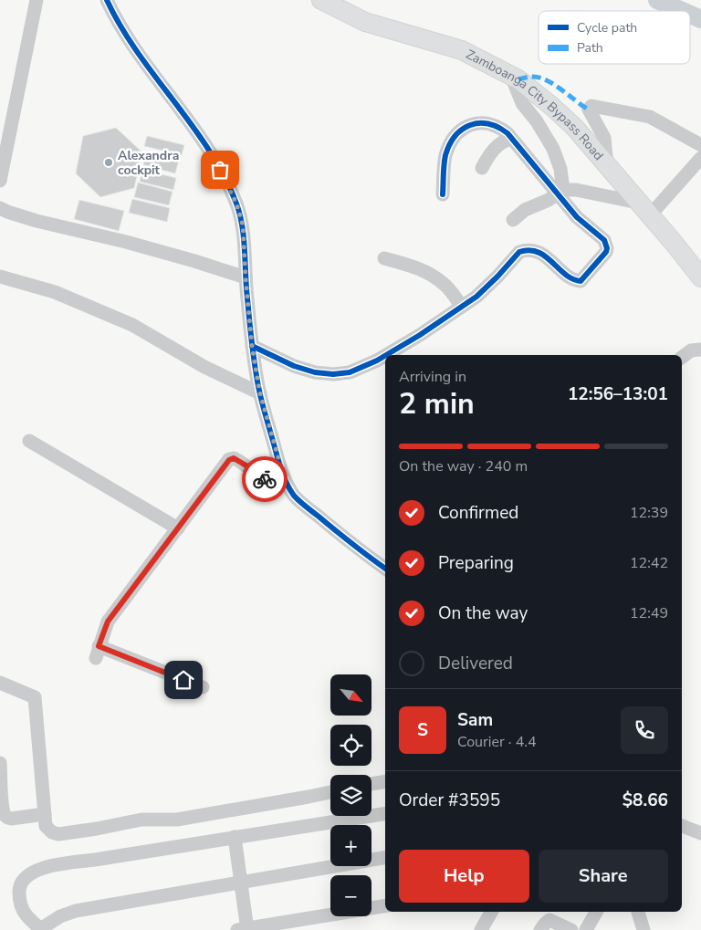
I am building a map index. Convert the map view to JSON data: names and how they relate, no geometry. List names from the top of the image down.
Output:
{
  "streets": {
    "main road": ["Zamboanga City Bypass Road"]
  },
  "places": ["Alexandra cockpit"],
  "legend": ["Cycle path", "Path"],
  "north": "bottom right",
  "page": {
    "heading": ["2 min", "Arriving in", "12:56–13:01"],
    "panel": [
      "Sam",
      "Courier · 4.4",
      "Order #3595",
      "$8.66"
    ],
    "bar": "On the way · 240 m",
    "list": [
      ["Confirmed", "12:39"],
      ["Preparing", "12:42"],
      ["On the way", "12:49"],
      "Delivered"
    ],
    "map_buttons": ["+", "−"],
    "round": "S",
    "buttons": ["Help", "Share"]
  }
}
